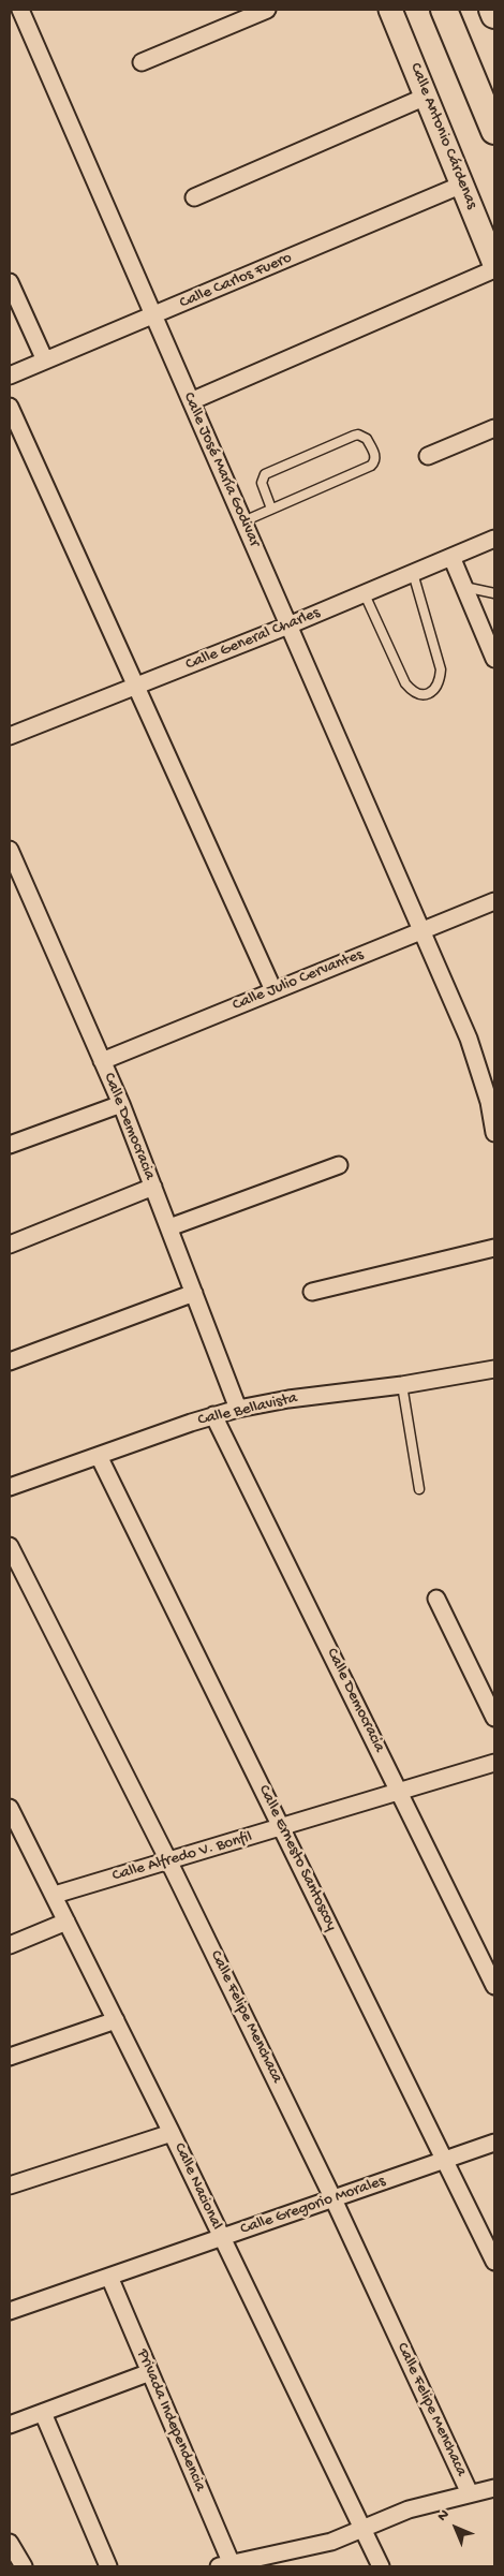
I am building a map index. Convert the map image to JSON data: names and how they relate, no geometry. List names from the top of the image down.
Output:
{
  "streets": {
    "street": [
      "Calle Antonio Cárdenas",
      "Calle Carlos Fuero",
      "Calle José María Godivar",
      "Calle General Charles",
      "Calle Julio Cervantes",
      "Calle Democracia",
      "Calle Bellavista",
      "Calle Alfredo V. Bonfil",
      "Calle Ernesto Santoscoy",
      "Calle Felipe Menchaca",
      "Calle Nacional",
      "Calle Gregorio Morales",
      "Privada Independencia"
    ]
  },
  "crossings": [
    ["Calle Antonio Cárdenas", "Calle Carlos Fuero"],
    ["Calle Carlos Fuero", "Calle José María Godivar"],
    ["Calle José María Godivar", "Calle General Charles"],
    ["Calle José María Godivar", "Calle Julio Cervantes"],
    ["Calle Julio Cervantes", "Calle Democracia"],
    ["Calle Democracia", "Calle Bellavista"],
    ["Calle Democracia", "Calle Alfredo V. Bonfil"],
    ["Calle Bellavista", "Calle Ernesto Santoscoy"],
    ["Calle Alfredo V. Bonfil", "Calle Ernesto Santoscoy"],
    ["Calle Alfredo V. Bonfil", "Calle Felipe Menchaca"],
    ["Calle Alfredo V. Bonfil", "Calle Nacional"],
    ["Calle Ernesto Santoscoy", "Calle Gregorio Morales"],
    ["Calle Felipe Menchaca", "Calle Gregorio Morales"],
    ["Calle Nacional", "Calle Gregorio Morales"],
    ["Calle Gregorio Morales", "Privada Independencia"]
  ],
  "north": "top left"
}
